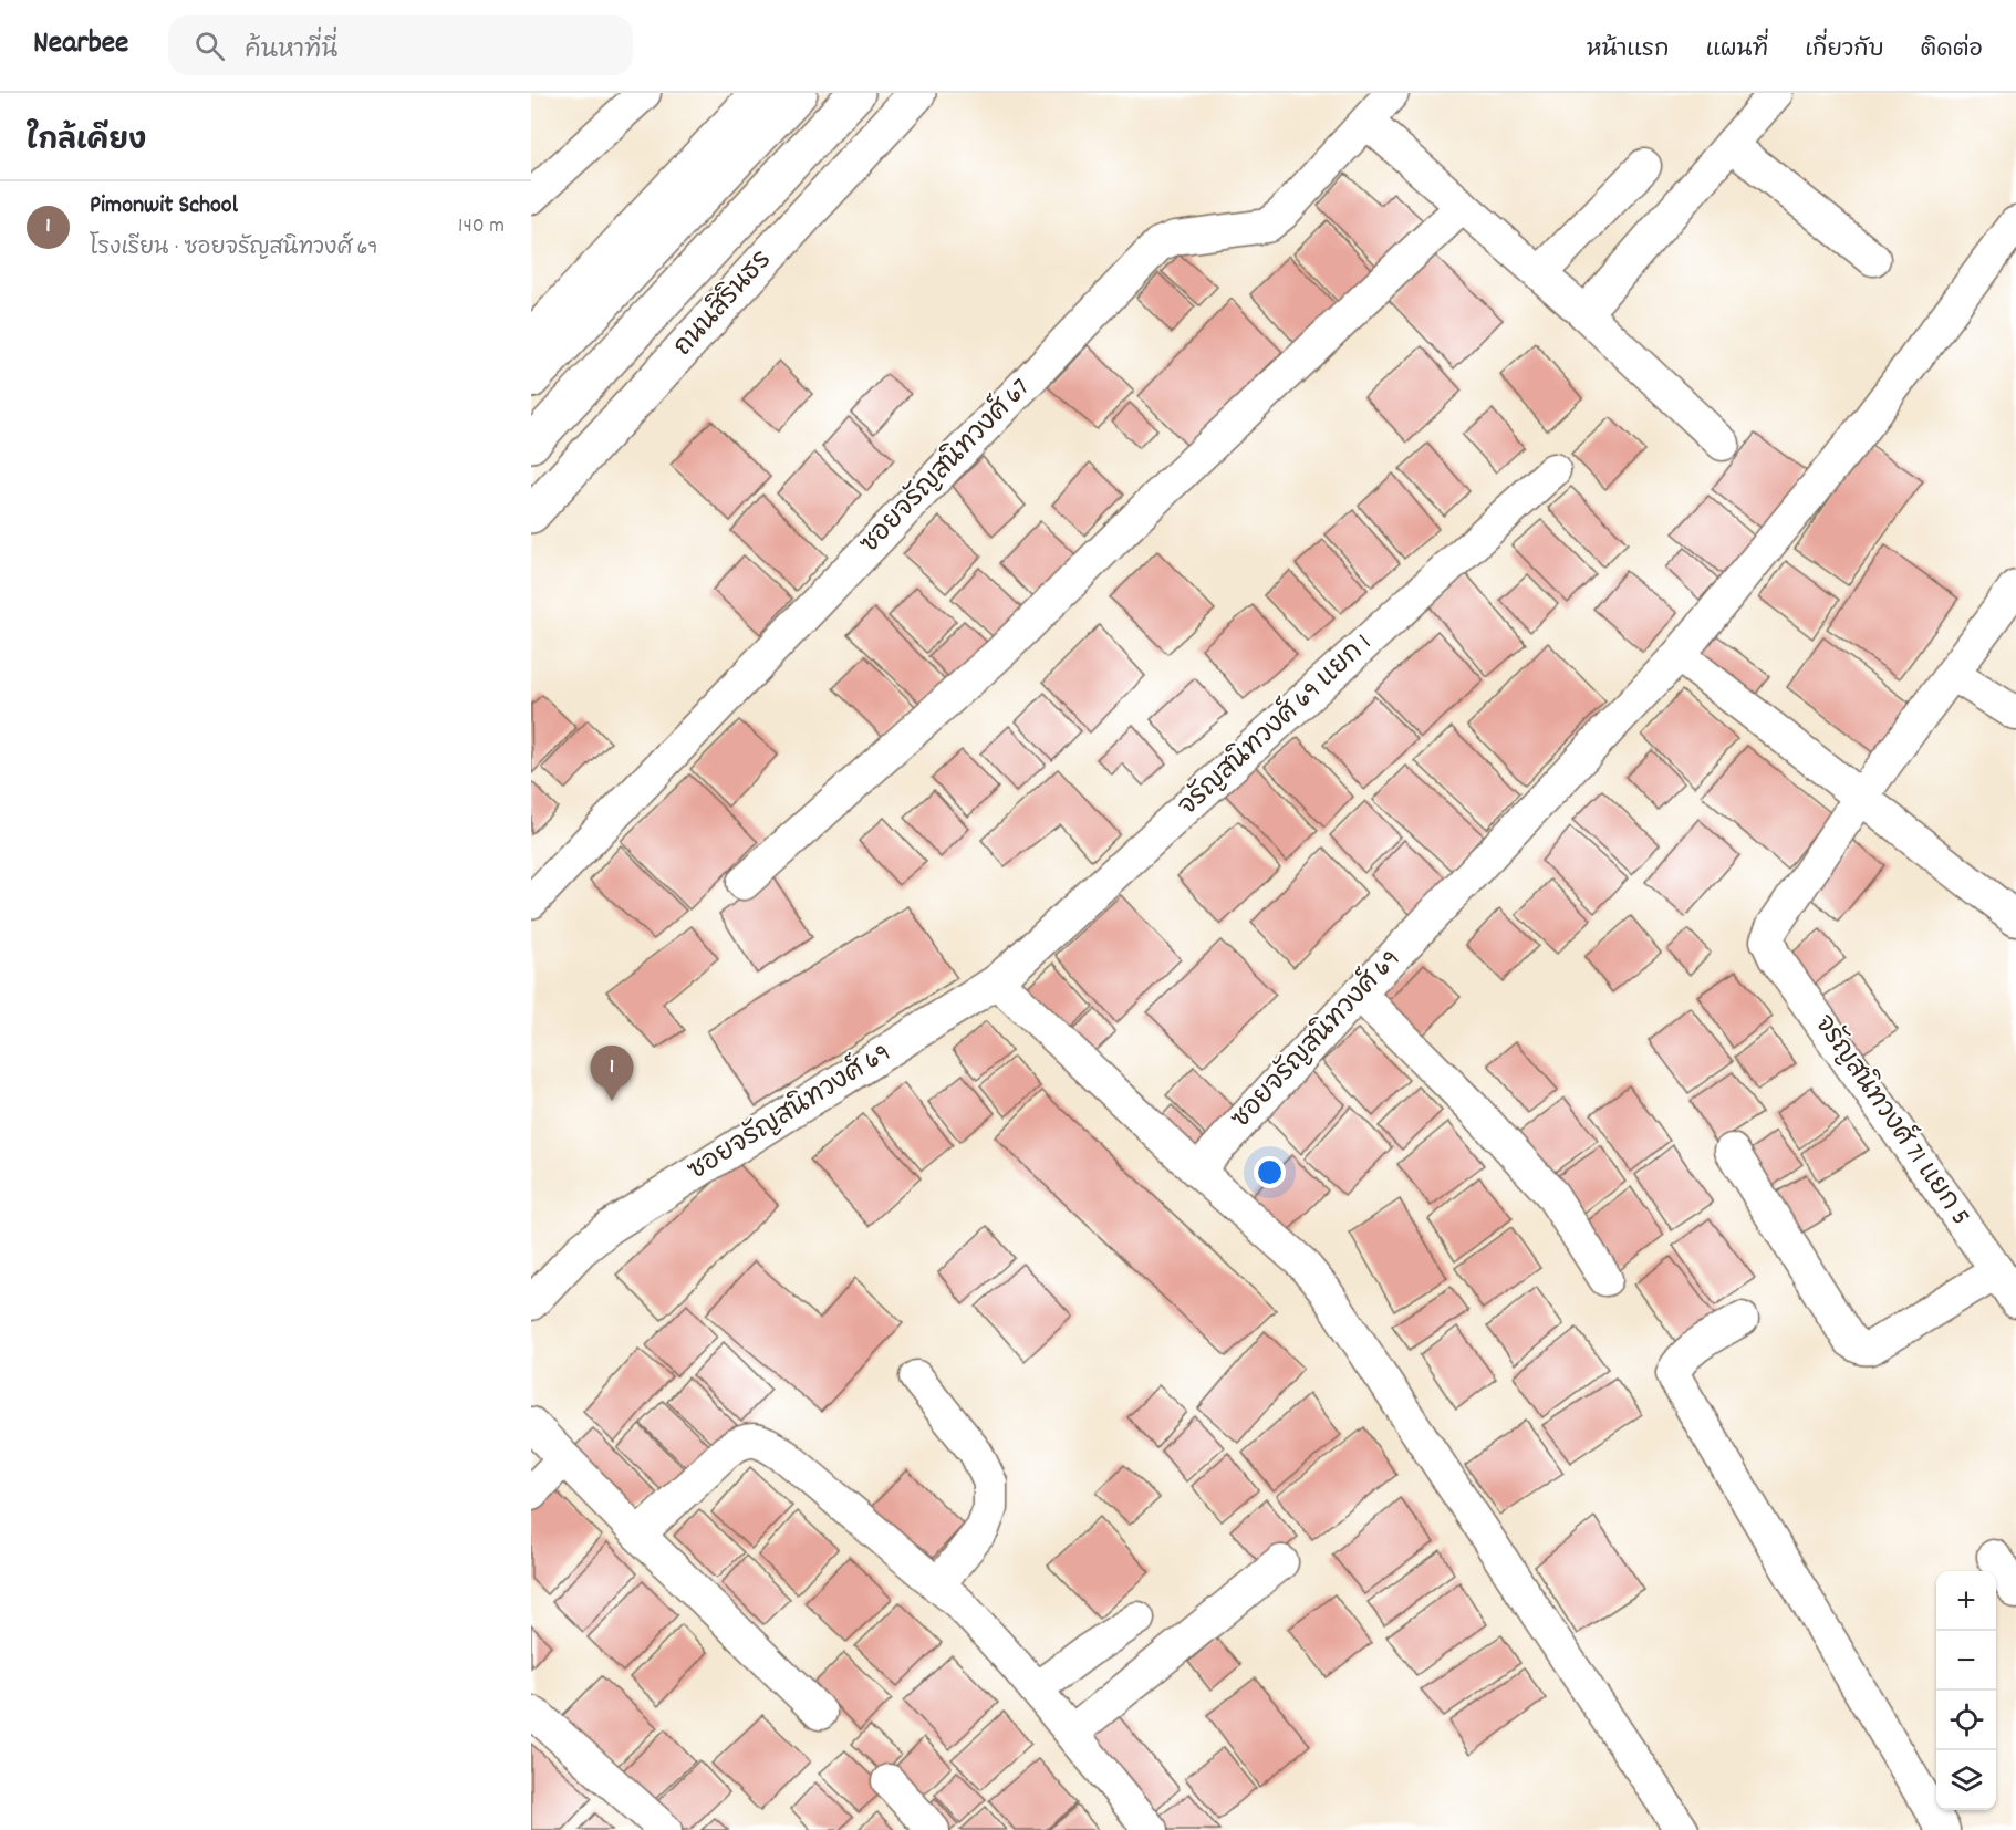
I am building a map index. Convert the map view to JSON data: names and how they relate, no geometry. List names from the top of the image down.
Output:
{
  "streets": {
    "main road": ["ถนนสิรินธร"],
    "street": [
      "ซอยจรัญสนิทวงศ์ 67",
      "จรัญสนิทวงศ์ 69 แยก 1",
      "ซอยจรัญสนิทวงศ์ 69",
      "จรัญสนิทวงศ์ 71 แยก 5"
    ]
  },
  "crossings": [
    ["จรัญสนิทวงศ์ 69 แยก 1", "ซอยจรัญสนิทวงศ์ 69"]
  ],
  "page": {
    "header": "Nearbee",
    "search": "ค้นหาที่นี่",
    "nav": [
      "หน้าแรก",
      "แผนที่",
      "เกี่ยวกับ",
      "ติดต่อ"
    ],
    "heading": "ใกล้เคียง",
    "list": [
      {
        "mark": "1",
        "name": "Pimonwit School",
        "note": "โรงเรียน · ซอยจรัญสนิทวงศ์ 69",
        "value": "140 m"
      }
    ],
    "pins": "1",
    "map_buttons": ["+", "−"]
  }
}
